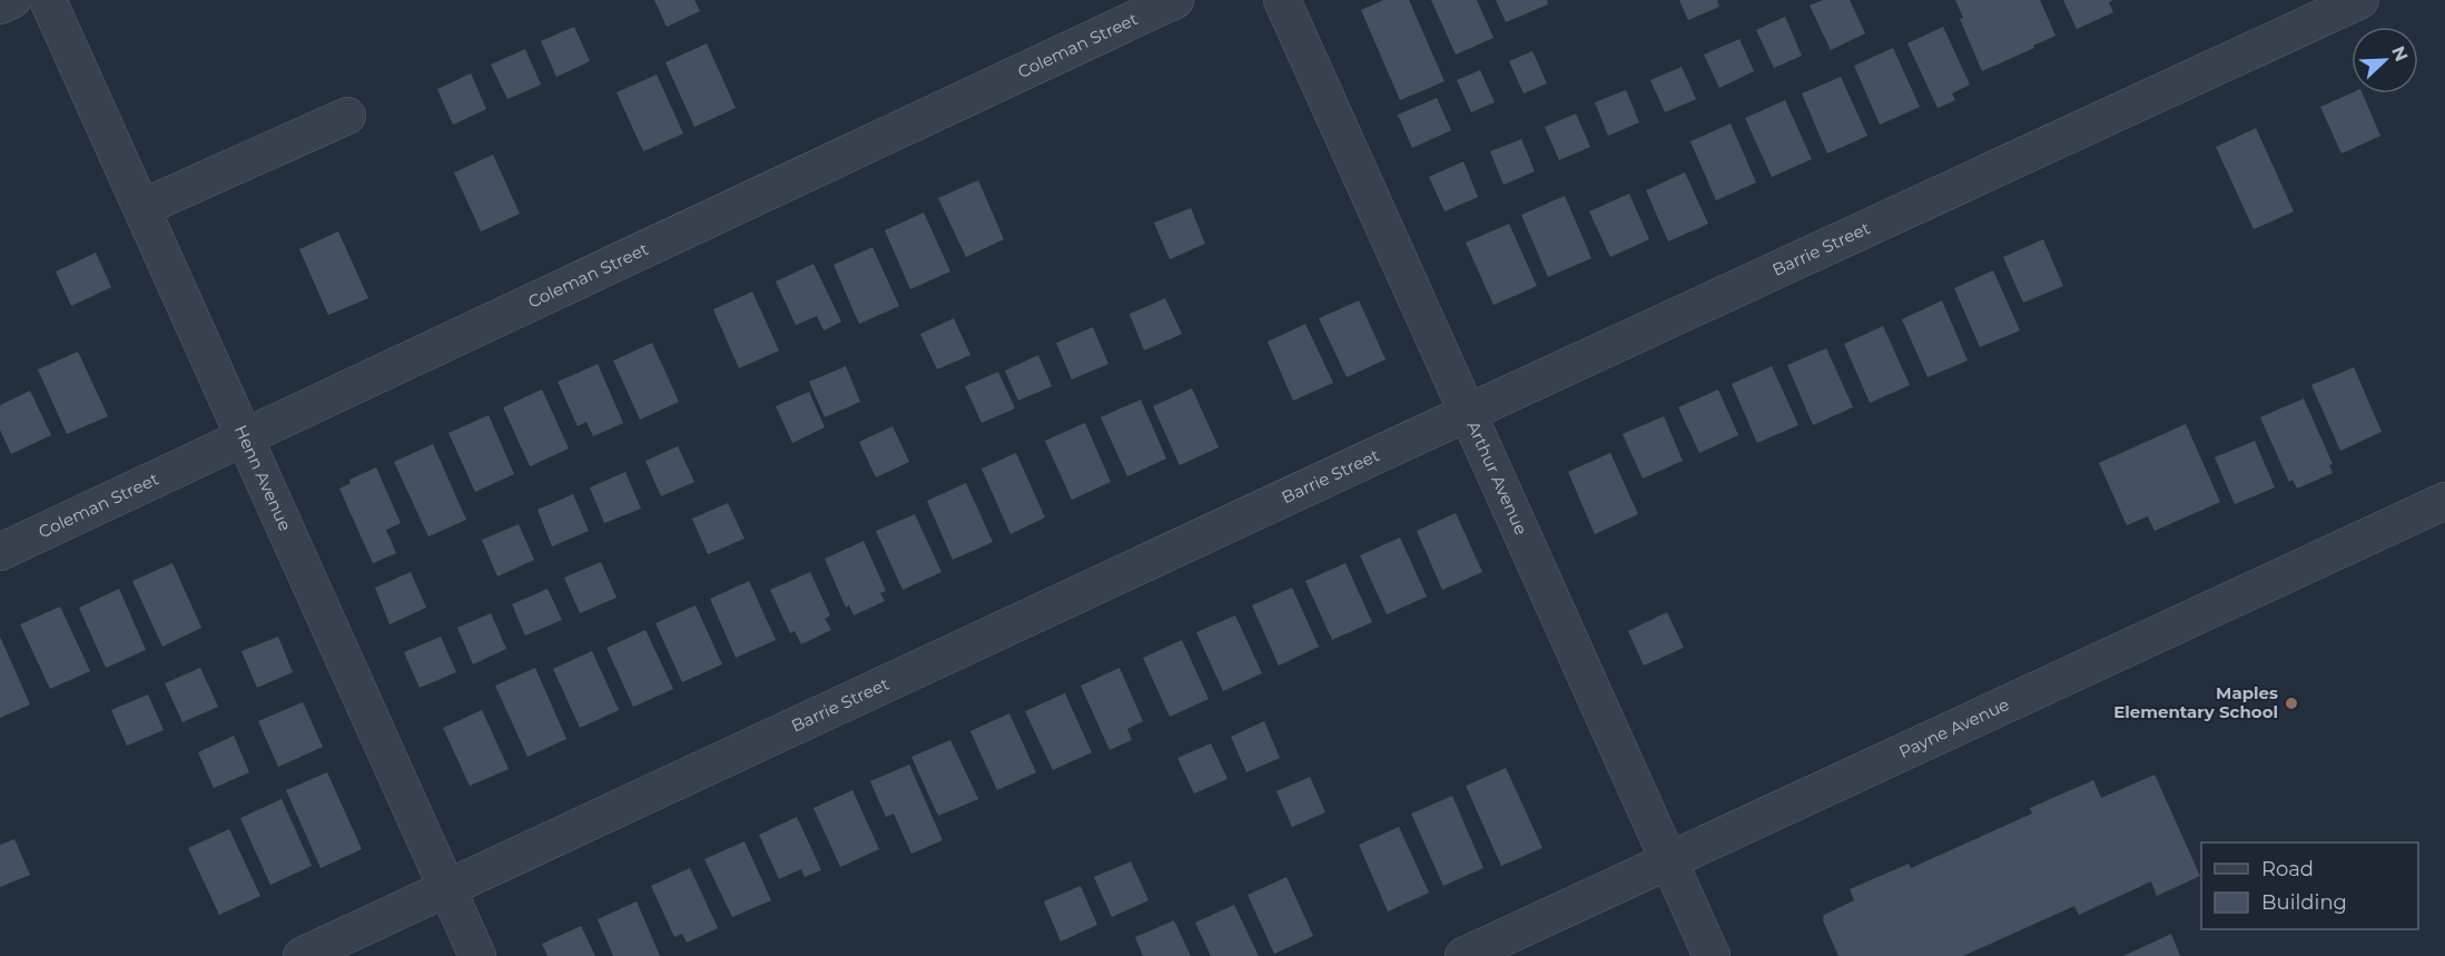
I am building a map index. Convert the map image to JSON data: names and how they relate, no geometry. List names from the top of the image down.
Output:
{
  "streets": {
    "street": [
      "Coleman Street",
      "Barrie Street",
      "Henn Avenue",
      "Arthur Avenue",
      "Payne Avenue"
    ]
  },
  "crossings": [
    ["Coleman Street", "Henn Avenue"],
    ["Barrie Street", "Henn Avenue"],
    ["Barrie Street", "Arthur Avenue"],
    ["Arthur Avenue", "Payne Avenue"]
  ],
  "places": ["Maples Elementary School"],
  "legend": ["Road", "Building"],
  "north": "top right"
}
